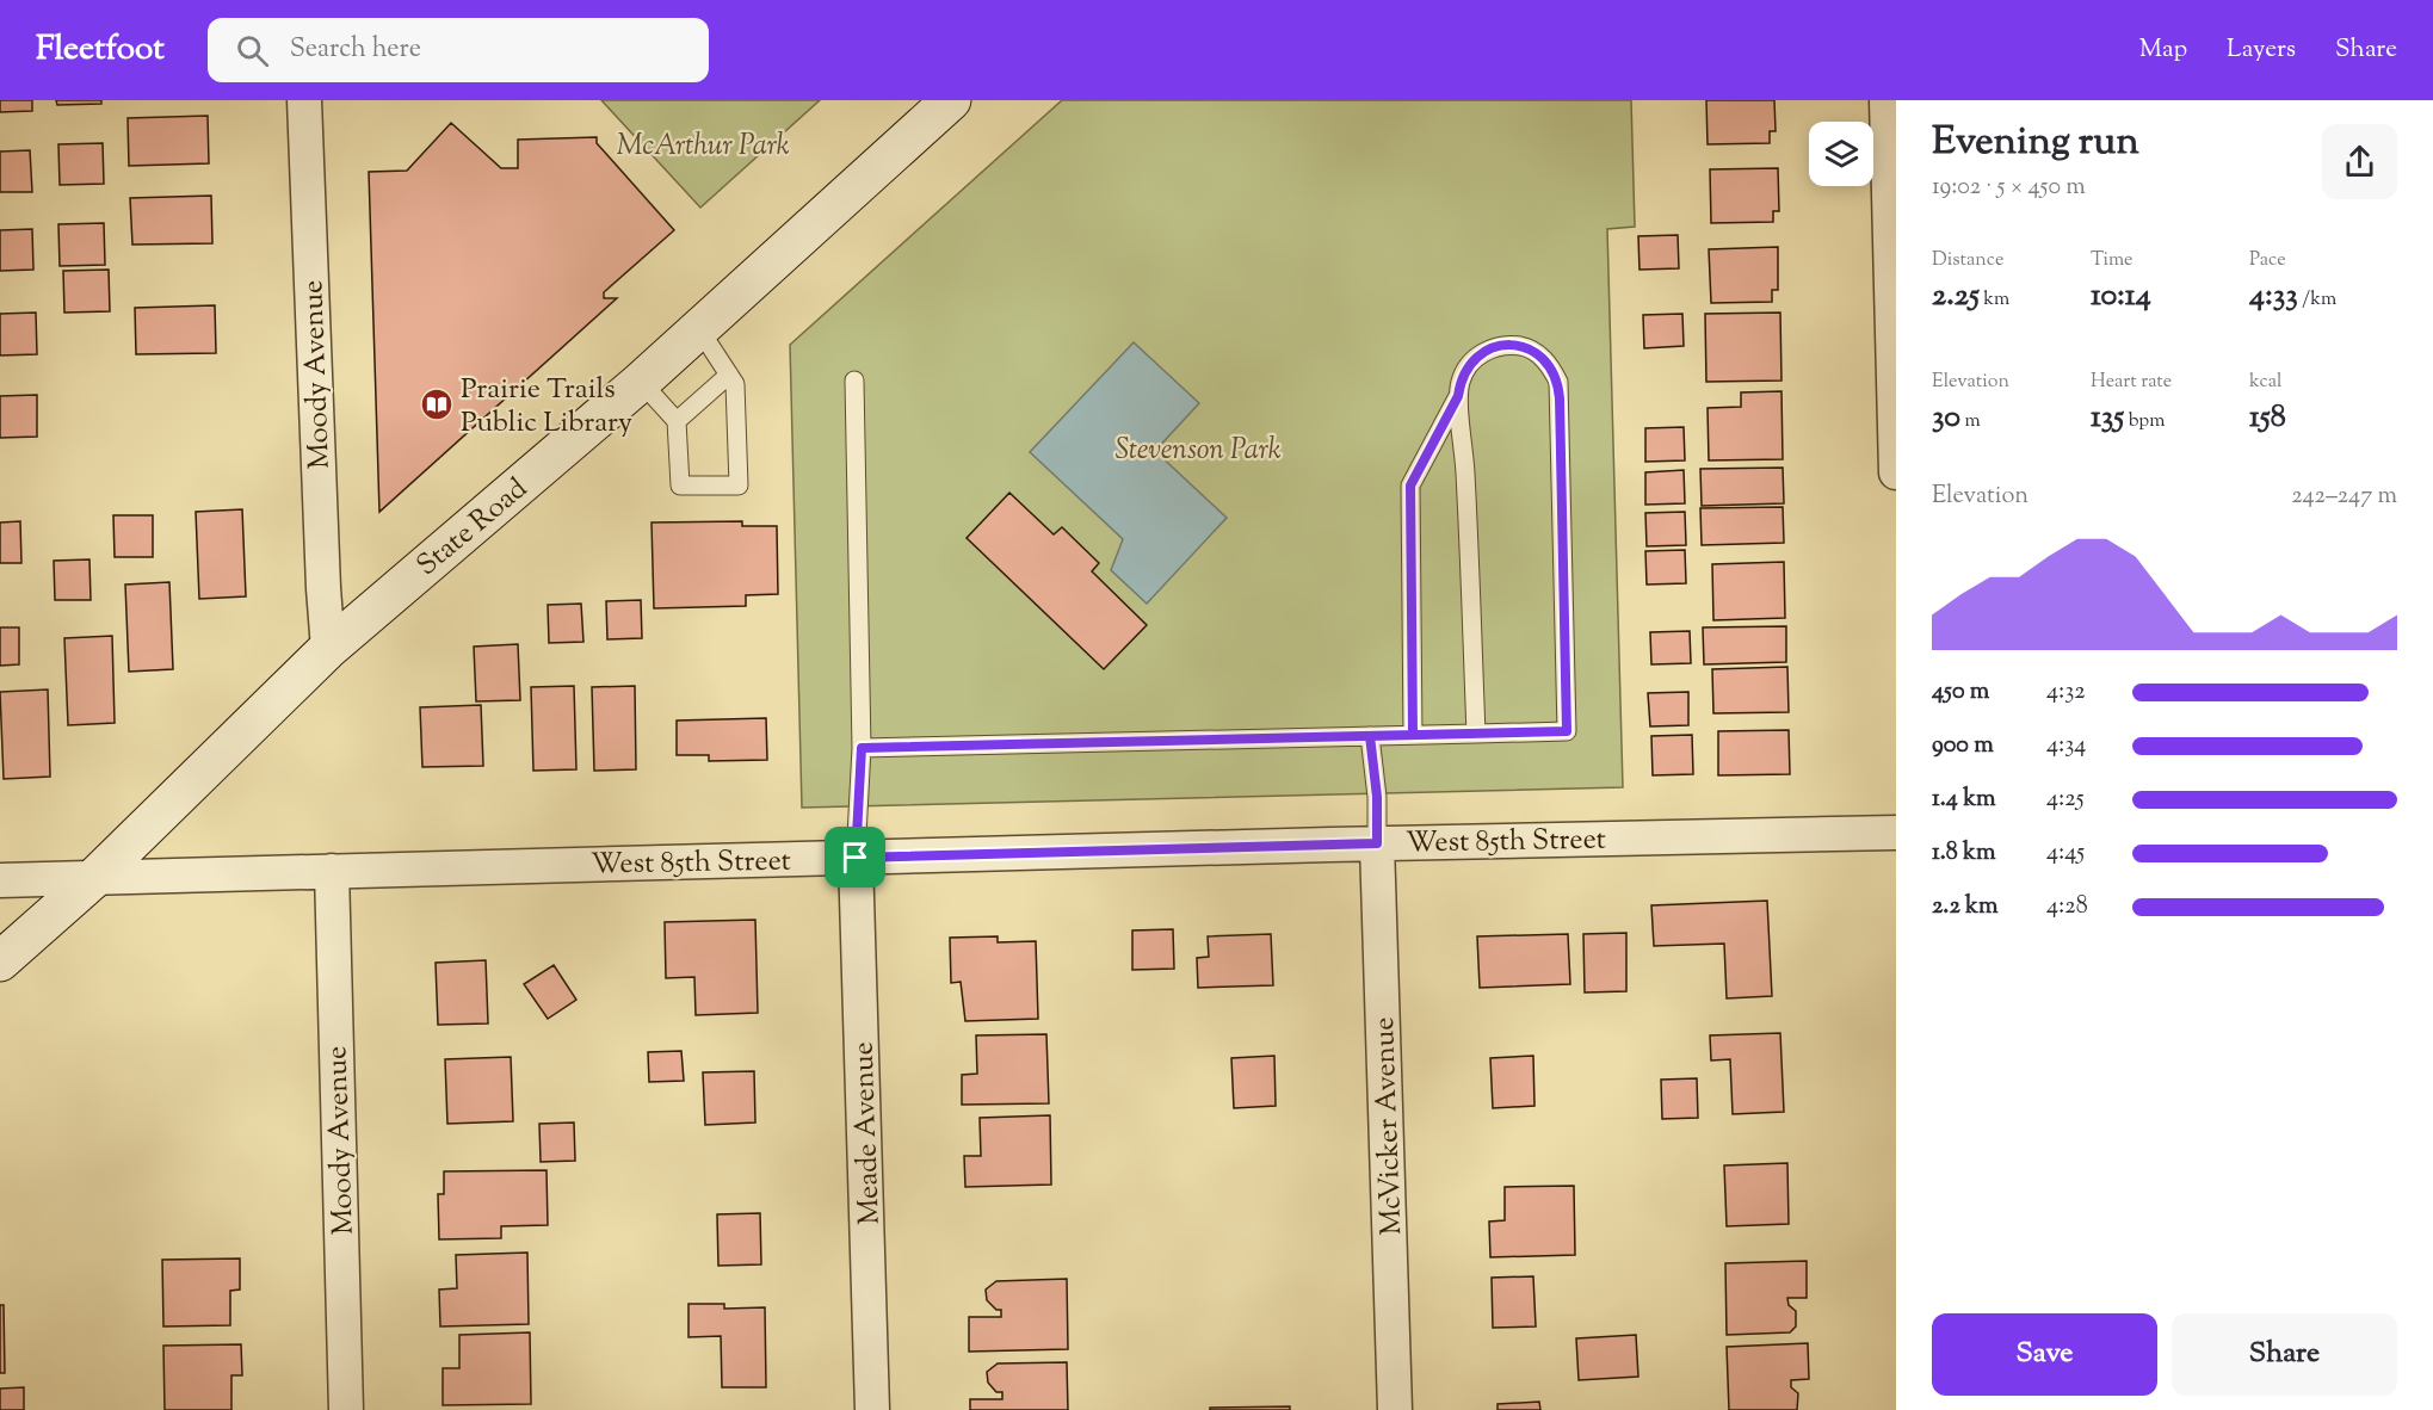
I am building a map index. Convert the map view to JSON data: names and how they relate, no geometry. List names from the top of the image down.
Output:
{
  "streets": {
    "street": [
      "Moody Avenue",
      "State Road",
      "West 85th Street",
      "McVicker Avenue",
      "Meade Avenue"
    ]
  },
  "crossings": [
    ["Moody Avenue", "State Road"],
    ["Moody Avenue", "West 85th Street"],
    ["State Road", "West 85th Street"],
    ["West 85th Street", "McVicker Avenue"],
    ["West 85th Street", "Meade Avenue"]
  ],
  "parks": ["McArthur Park", "Stevenson Park"],
  "places": {
    "library": ["Prairie Trails Public Library"]
  },
  "page": {
    "header": "Fleetfoot",
    "search": "Search here",
    "nav": ["Map", "Layers", "Share"],
    "heading": ["Evening run", "19:02 · 5 × 450 m"],
    "stats": [
      ["Distance", "2.25 km"],
      ["Time", "10:14"],
      ["Pace", "4:33 /km"],
      ["Elevation", "30 m"],
      ["Heart rate", "135 bpm"],
      ["kcal", "158"]
    ],
    "chart": ["Elevation", "242–247 m"],
    "list": [
      {
        "name": "450 m",
        "note": "4:32"
      },
      {
        "name": "900 m",
        "note": "4:34"
      },
      {
        "name": "1.4 km",
        "note": "4:25"
      },
      {
        "name": "1.8 km",
        "note": "4:45"
      },
      {
        "name": "2.2 km",
        "note": "4:28"
      }
    ],
    "buttons": ["Save", "Share"]
  }
}
